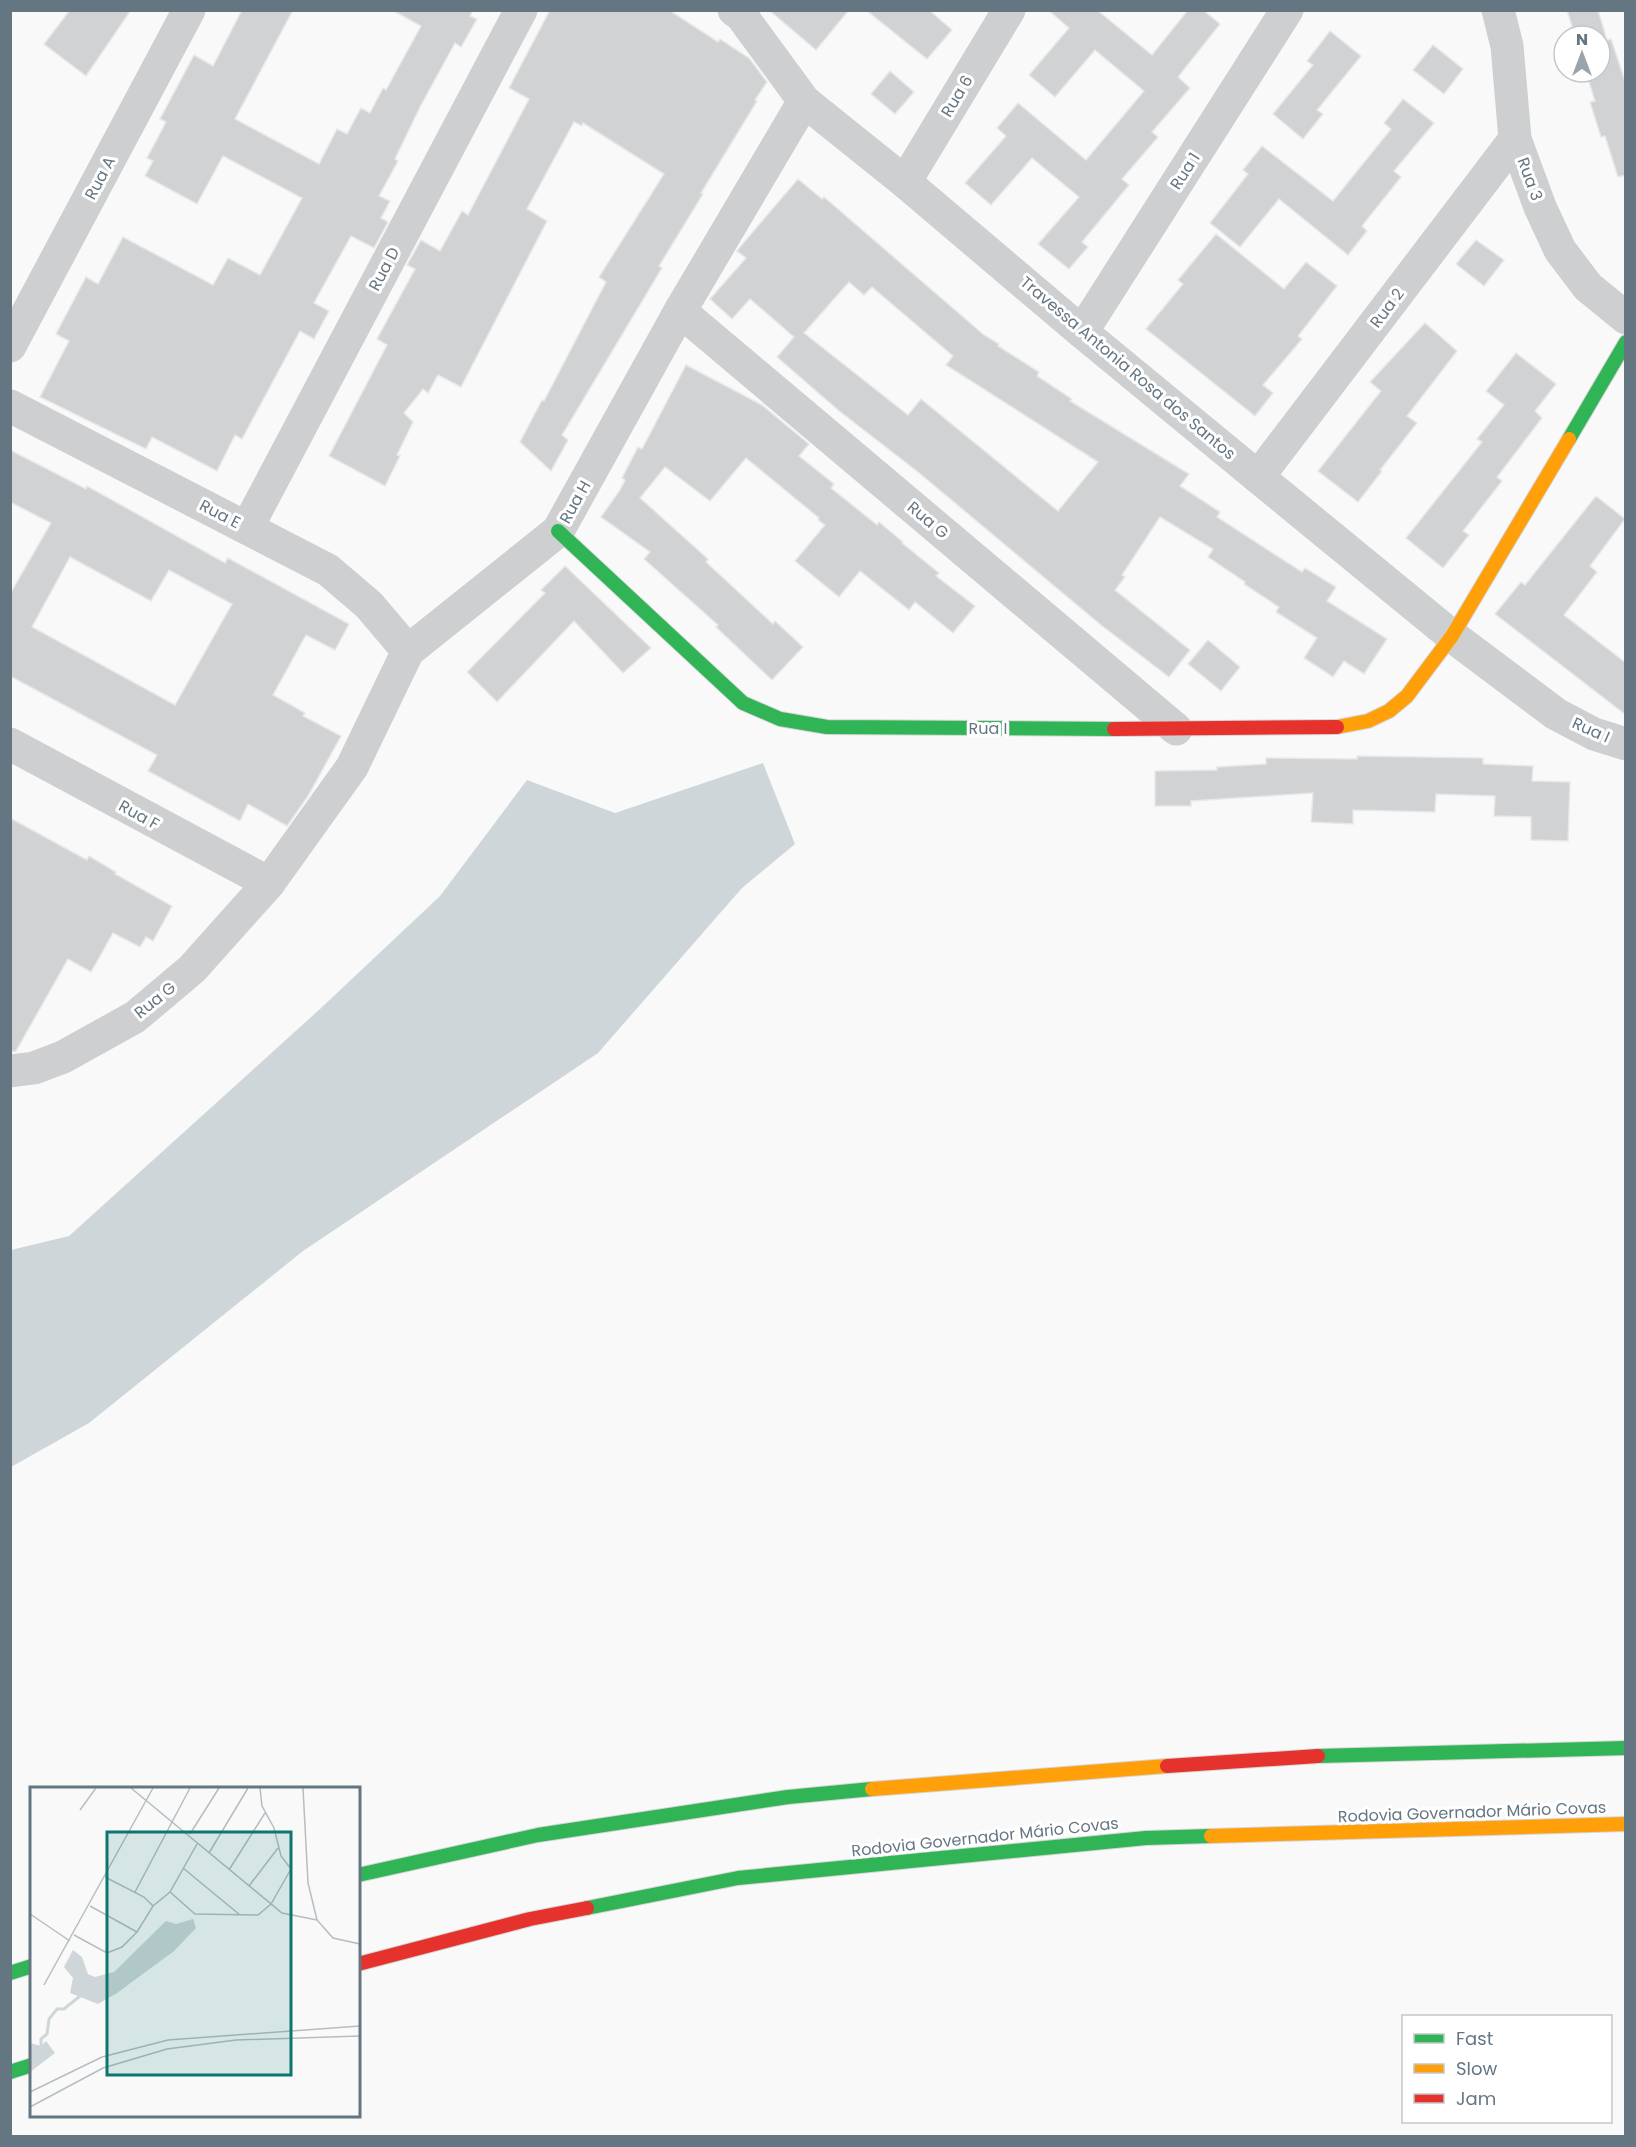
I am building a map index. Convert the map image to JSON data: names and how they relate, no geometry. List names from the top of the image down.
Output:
{
  "streets": {
    "main road": ["Rua I", "Rodovia Governador Mário Covas"],
    "street": [
      "Rua 6",
      "Rua 1",
      "Rua A",
      "Rua 3",
      "Rua D",
      "Rua 2",
      "Travessa Antonia Rosa dos Santos",
      "Rua H",
      "Rua E",
      "Rua G",
      "Rua F"
    ]
  },
  "crossings": [
    ["Rua 6", "Travessa Antonia Rosa dos Santos"],
    ["Rua 1", "Travessa Antonia Rosa dos Santos"],
    ["Rua 3", "Rua 2"],
    ["Rua D", "Rua E"],
    ["Rua 2", "Travessa Antonia Rosa dos Santos"],
    ["Travessa Antonia Rosa dos Santos", "Rua H"],
    ["Travessa Antonia Rosa dos Santos", "Rua I"],
    ["Rua H", "Rua E"],
    ["Rua H", "Rua G"],
    ["Rua H", "Rua I"],
    ["Rua H", "Rua F"],
    ["Rua G", "Rua I"],
    ["Rua G", "Rua F"]
  ],
  "legend": ["Fast", "Slow", "Jam"],
  "north": "top"
}
